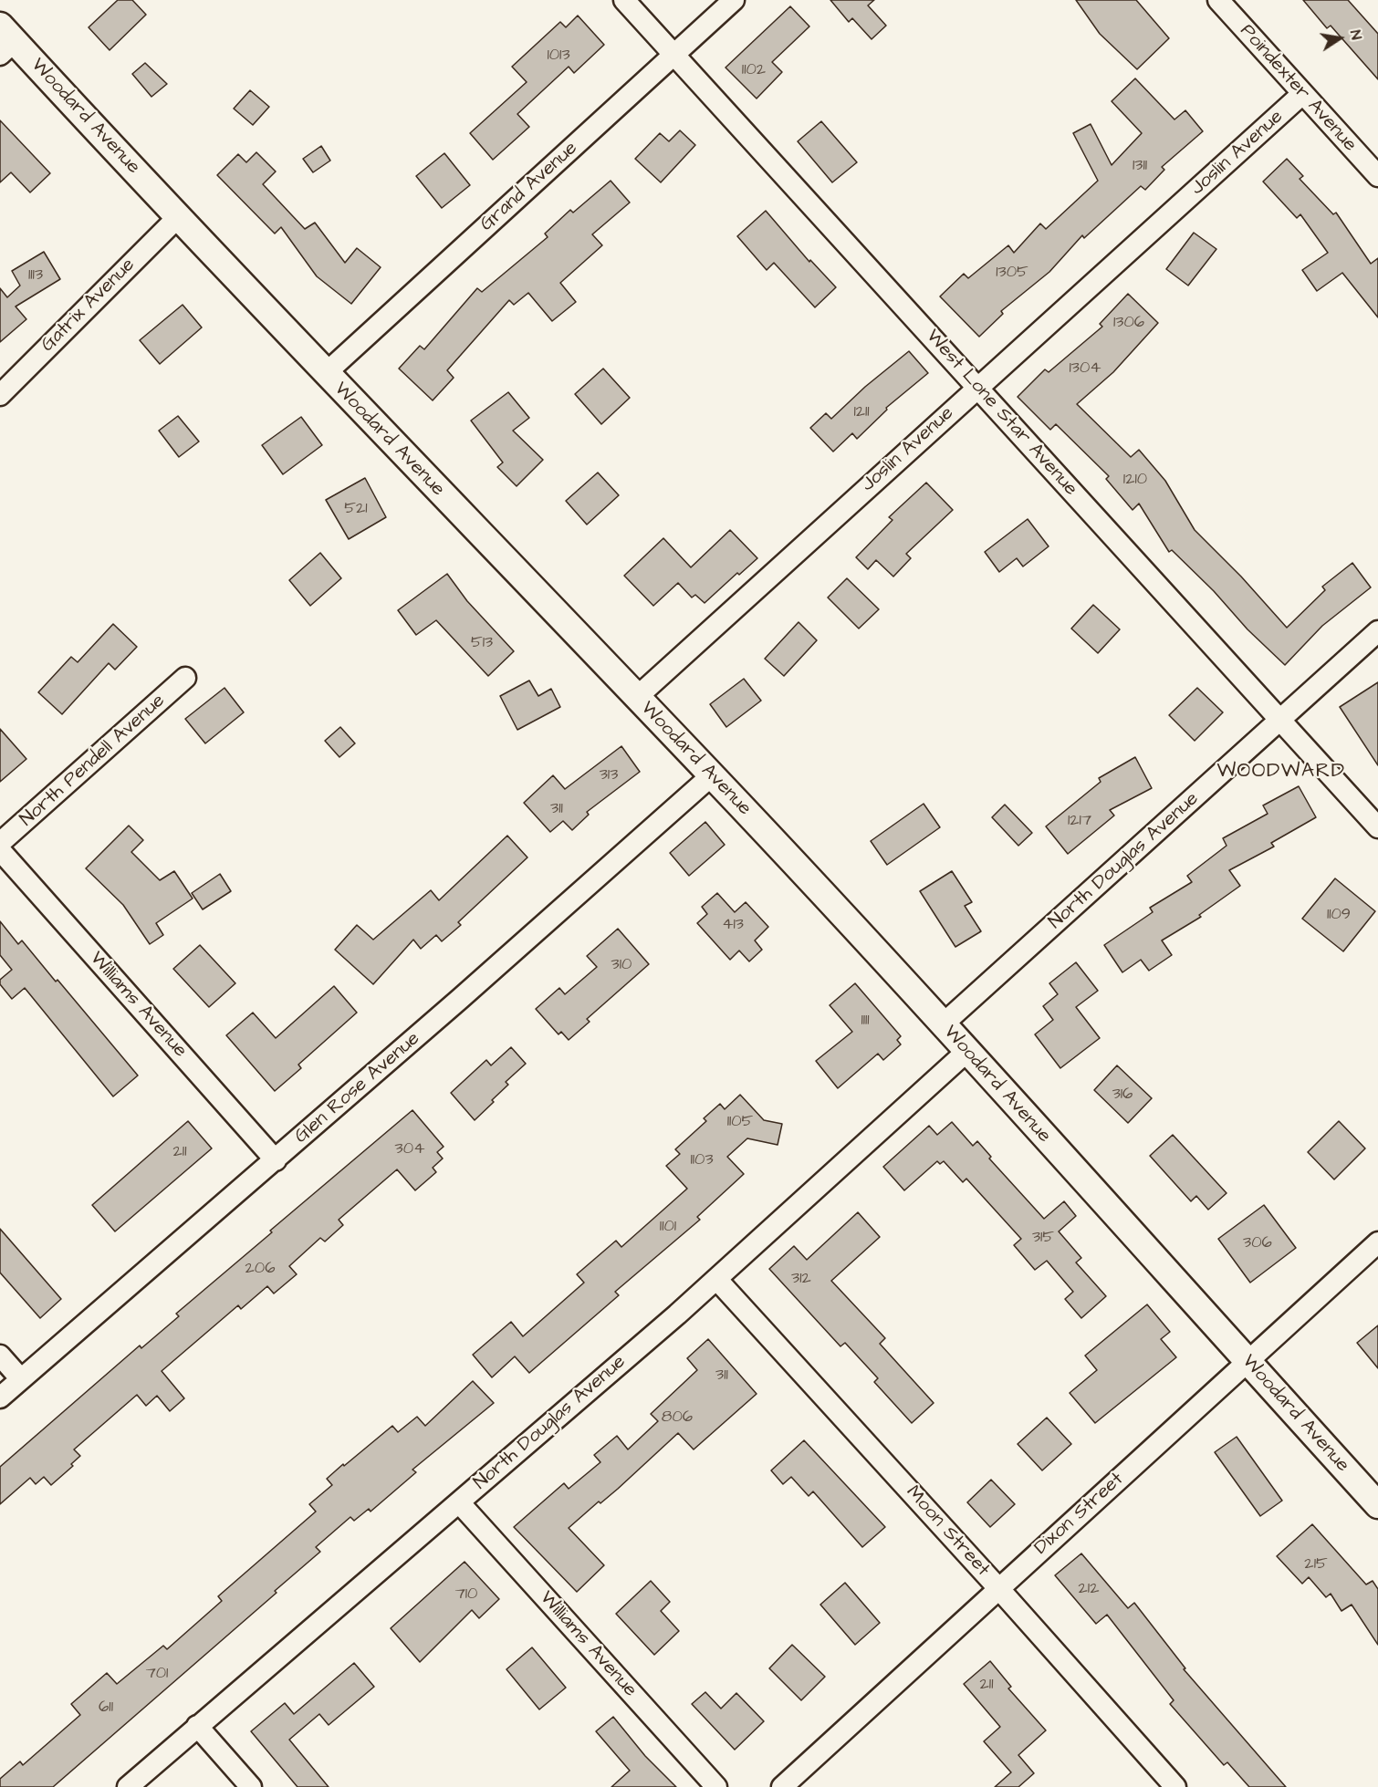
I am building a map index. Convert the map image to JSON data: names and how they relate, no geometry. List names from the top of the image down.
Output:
{
  "streets": {
    "street": [
      "Poindexter Avenue",
      "Woodard Avenue",
      "Joslin Avenue",
      "Grand Avenue",
      "Gatrix Avenue",
      "West Lone Star Avenue",
      "North Pendell Avenue",
      "North Douglas Avenue",
      "Williams Avenue",
      "Glen Rose Avenue",
      "Dixon Street",
      "Moon Street"
    ]
  },
  "crossings": [
    ["Poindexter Avenue", "Joslin Avenue"],
    ["Woodard Avenue", "Joslin Avenue"],
    ["Woodard Avenue", "Grand Avenue"],
    ["Woodard Avenue", "Gatrix Avenue"],
    ["Woodard Avenue", "North Douglas Avenue"],
    ["Woodard Avenue", "Glen Rose Avenue"],
    ["Woodard Avenue", "Dixon Street"],
    ["Joslin Avenue", "West Lone Star Avenue"],
    ["Grand Avenue", "West Lone Star Avenue"],
    ["West Lone Star Avenue", "North Douglas Avenue"],
    ["North Douglas Avenue", "Williams Avenue"],
    ["North Douglas Avenue", "Moon Street"],
    ["Williams Avenue", "Glen Rose Avenue"],
    ["Dixon Street", "Moon Street"]
  ],
  "districts": ["WOODWARD"],
  "house_numbers": [
    "1013",
    "1102",
    "1311",
    "1305",
    "1113",
    "1306",
    "1304",
    "1211",
    "1210",
    "521",
    "513",
    "313",
    "311",
    "1217",
    "1109",
    "413",
    "310",
    "1111",
    "316",
    "1105",
    "304",
    "211",
    "1103",
    "1101",
    "315",
    "306",
    "206",
    "312",
    "311",
    "806",
    "215",
    "212",
    "710",
    "701",
    "211",
    "611"
  ],
  "north": "right"
}
